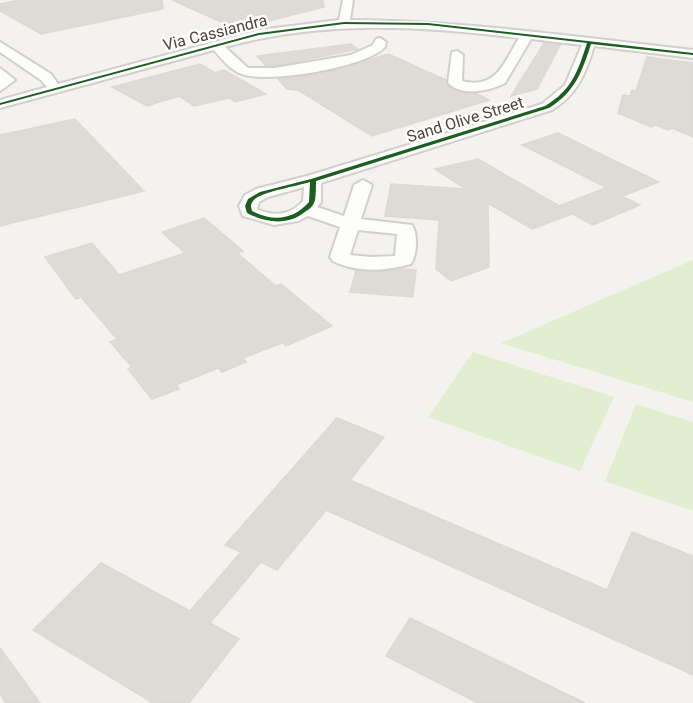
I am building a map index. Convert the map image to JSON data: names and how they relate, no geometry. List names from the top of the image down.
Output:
{
  "streets": {
    "street": ["Via Cassiandra", "Sand Olive Street"]
  },
  "crossings": [
    ["Via Cassiandra", "Sand Olive Street"]
  ]
}
